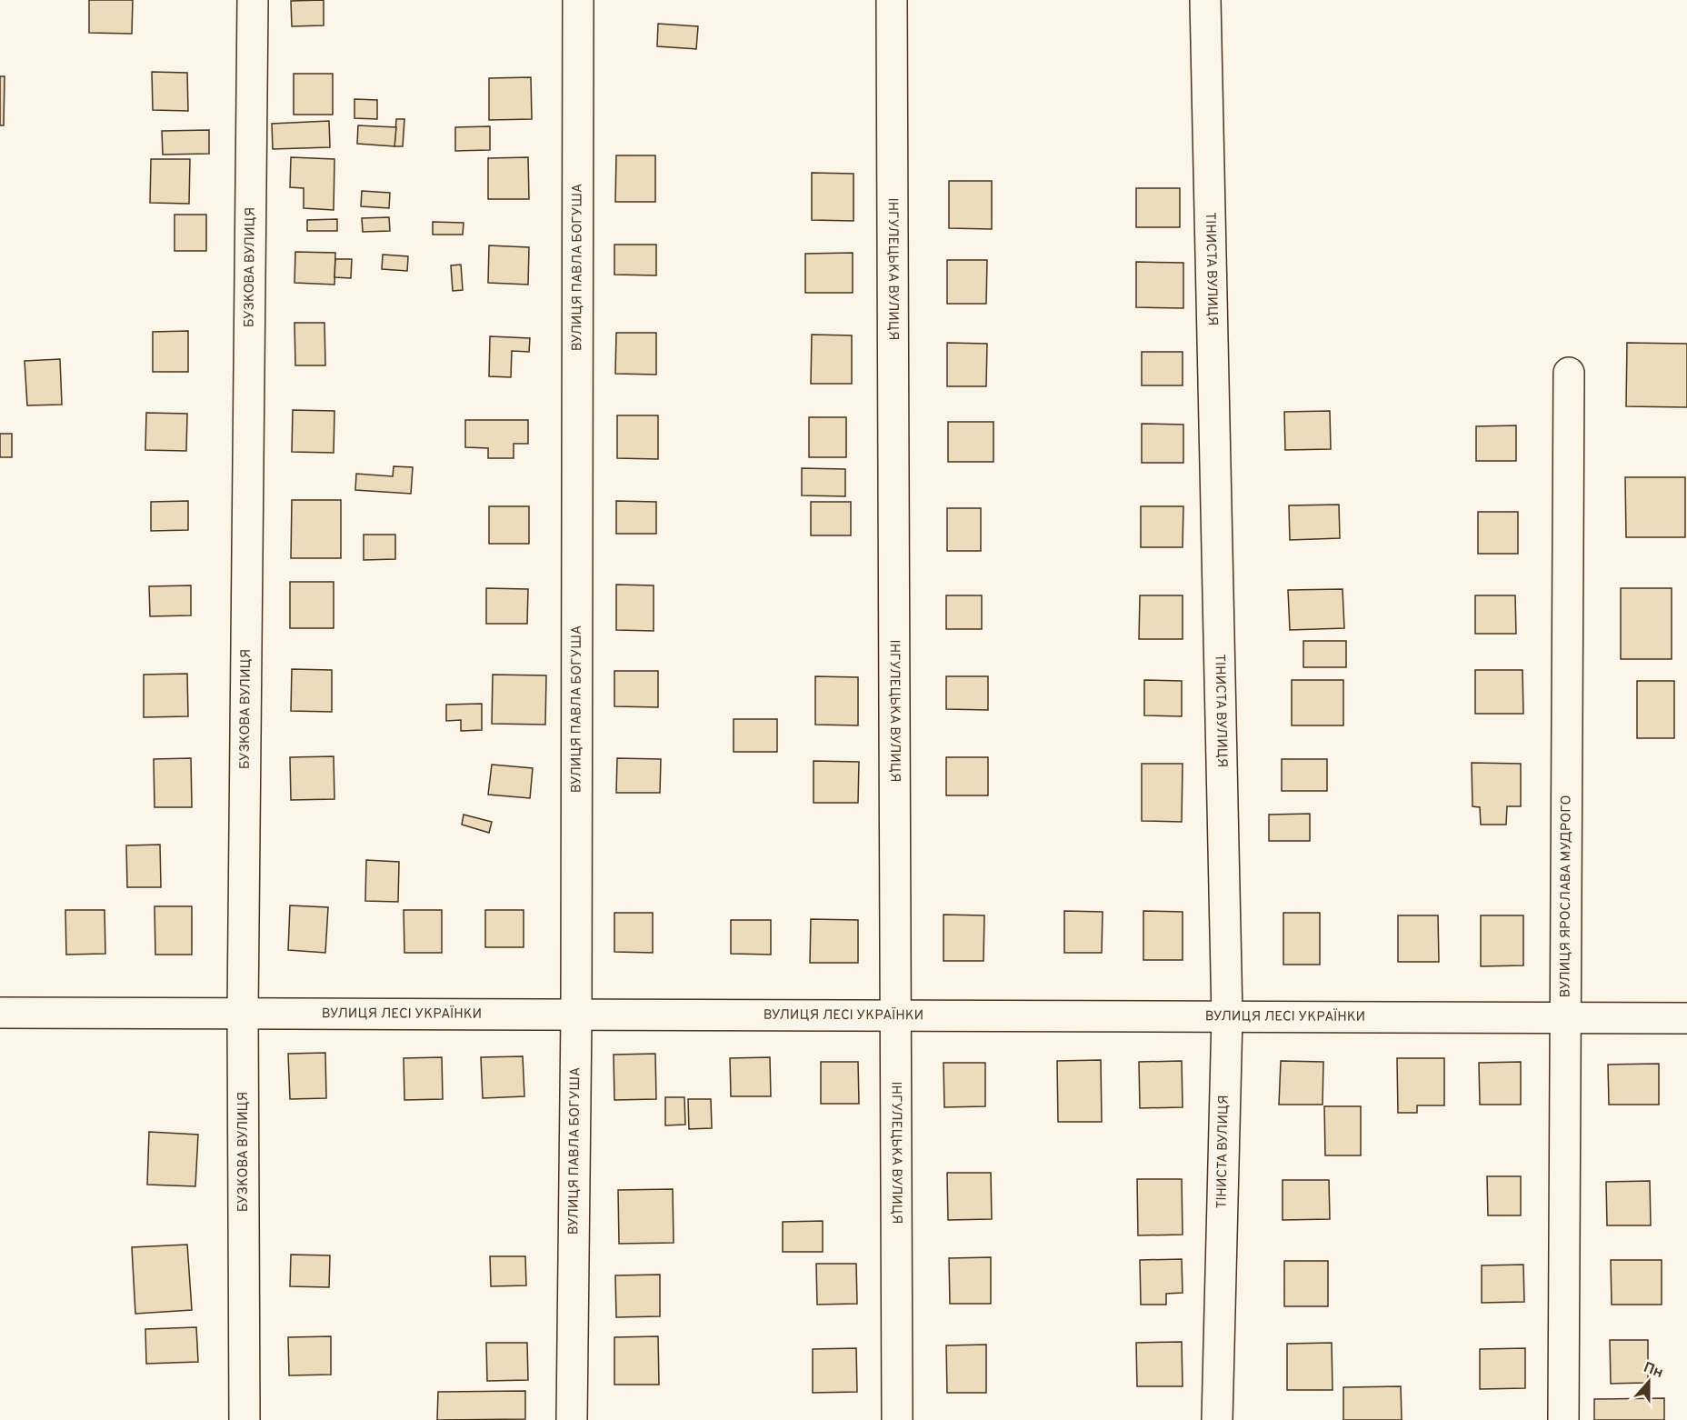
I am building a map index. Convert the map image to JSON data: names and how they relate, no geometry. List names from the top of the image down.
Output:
{
  "streets": {
    "street": [
      "БУЗКОВА ВУЛИЦЯ",
      "ВУЛИЦЯ ПАВЛА БОГУША",
      "ІНГУЛЕЦЬКА ВУЛИЦЯ",
      "ТІНИСТА ВУЛИЦЯ",
      "ВУЛИЦЯ ЯРОСЛАВА МУДРОГО",
      "ВУЛИЦЯ ЛЕСІ УКРАЇНКИ"
    ]
  },
  "crossings": [
    ["БУЗКОВА ВУЛИЦЯ", "ВУЛИЦЯ ЛЕСІ УКРАЇНКИ"],
    ["ВУЛИЦЯ ПАВЛА БОГУША", "ВУЛИЦЯ ЛЕСІ УКРАЇНКИ"],
    ["ІНГУЛЕЦЬКА ВУЛИЦЯ", "ВУЛИЦЯ ЛЕСІ УКРАЇНКИ"],
    ["ТІНИСТА ВУЛИЦЯ", "ВУЛИЦЯ ЛЕСІ УКРАЇНКИ"],
    ["ВУЛИЦЯ ЯРОСЛАВА МУДРОГО", "ВУЛИЦЯ ЛЕСІ УКРАЇНКИ"]
  ],
  "north": "top"
}
